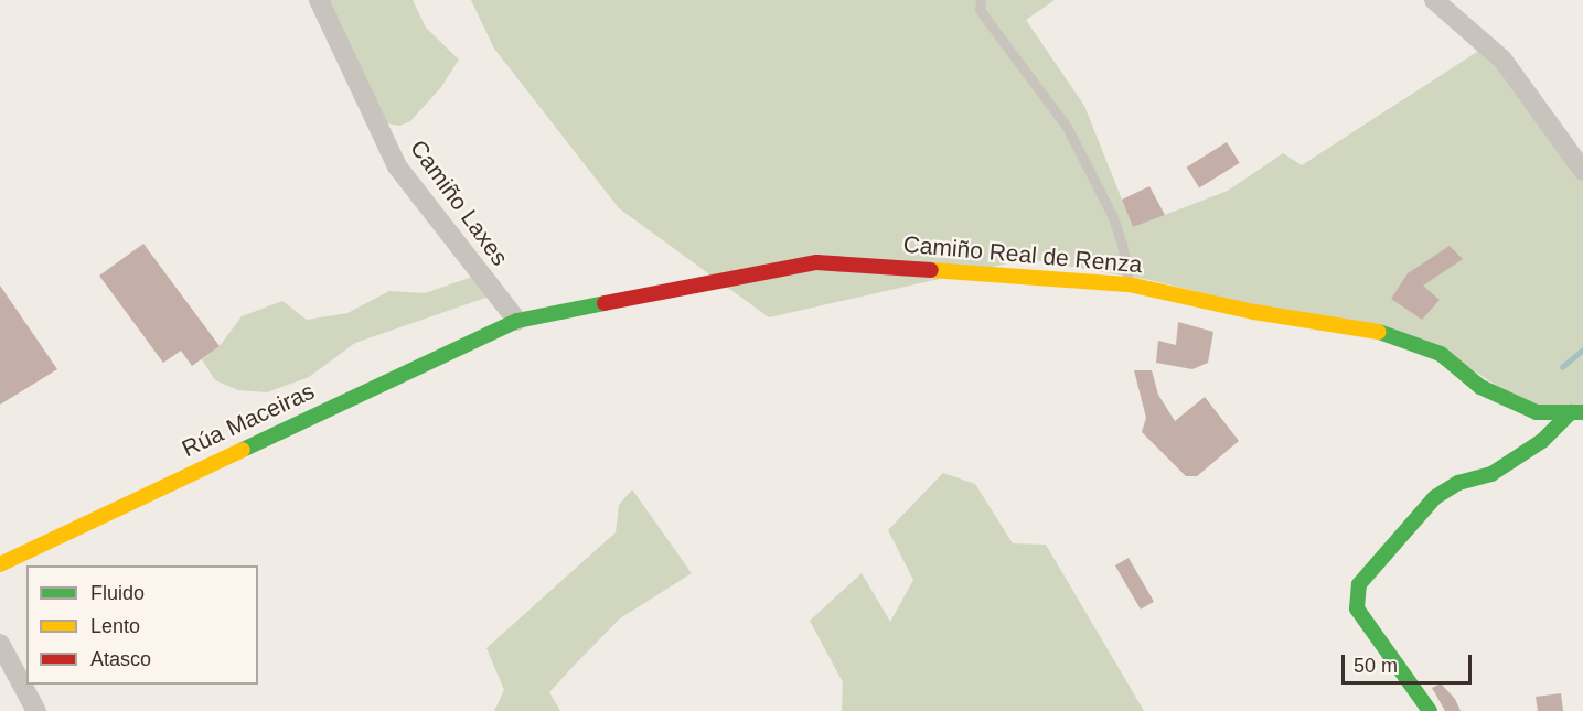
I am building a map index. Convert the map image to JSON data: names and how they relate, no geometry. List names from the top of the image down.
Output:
{
  "streets": {
    "street": ["Camiño Laxes", "Camiño Real de Renza", "Rúa Maceiras"]
  },
  "crossings": [
    ["Camiño Laxes", "Camiño Real de Renza"],
    ["Camiño Laxes", "Rúa Maceiras"],
    ["Camiño Real de Renza", "Rúa Maceiras"]
  ],
  "legend": ["Fluido", "Lento", "Atasco"],
  "scale_bar": "50 m"
}
